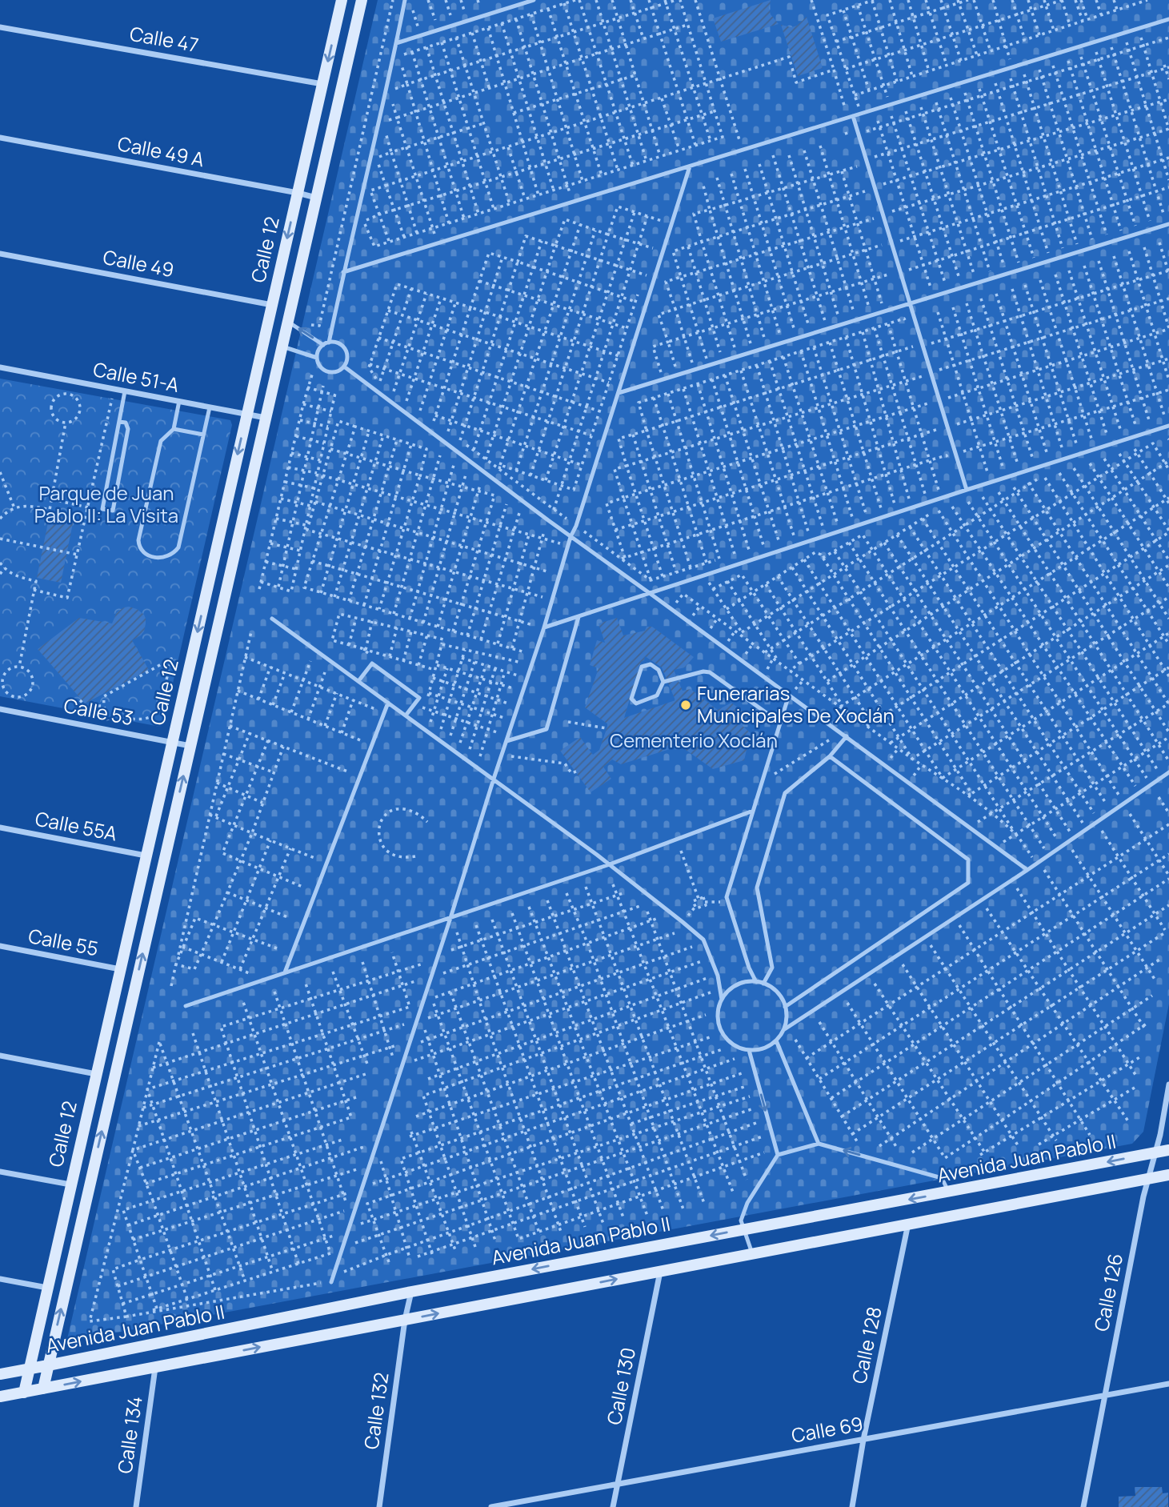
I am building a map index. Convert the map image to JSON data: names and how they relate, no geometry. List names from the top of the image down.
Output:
{
  "streets": {
    "street": [
      "Calle 47",
      "Calle 49 A",
      "Calle 12",
      "Calle 49",
      "Calle 51-A",
      "Calle 53",
      "Calle 55A",
      "Calle 55",
      "Avenida Juan Pablo II",
      "Calle 126",
      "Calle 128",
      "Calle 130",
      "Calle 132",
      "Calle 69",
      "Calle 134"
    ]
  },
  "crossings": [
    ["Calle 47", "Calle 12"],
    ["Calle 49 A", "Calle 12"],
    ["Calle 12", "Calle 49"],
    ["Calle 12", "Calle 51-A"],
    ["Calle 12", "Calle 53"],
    ["Calle 12", "Calle 55A"],
    ["Calle 12", "Calle 55"],
    ["Calle 12", "Avenida Juan Pablo II"],
    ["Avenida Juan Pablo II", "Calle 126"],
    ["Avenida Juan Pablo II", "Calle 128"],
    ["Avenida Juan Pablo II", "Calle 130"],
    ["Avenida Juan Pablo II", "Calle 132"],
    ["Avenida Juan Pablo II", "Calle 134"],
    ["Calle 126", "Calle 69"],
    ["Calle 128", "Calle 69"],
    ["Calle 130", "Calle 69"]
  ],
  "parks": ["Parque de Juan Pablo II: La Visita", "Cementerio Xoclán"],
  "places": ["Funerarias Municipales De Xoclán"]
}
